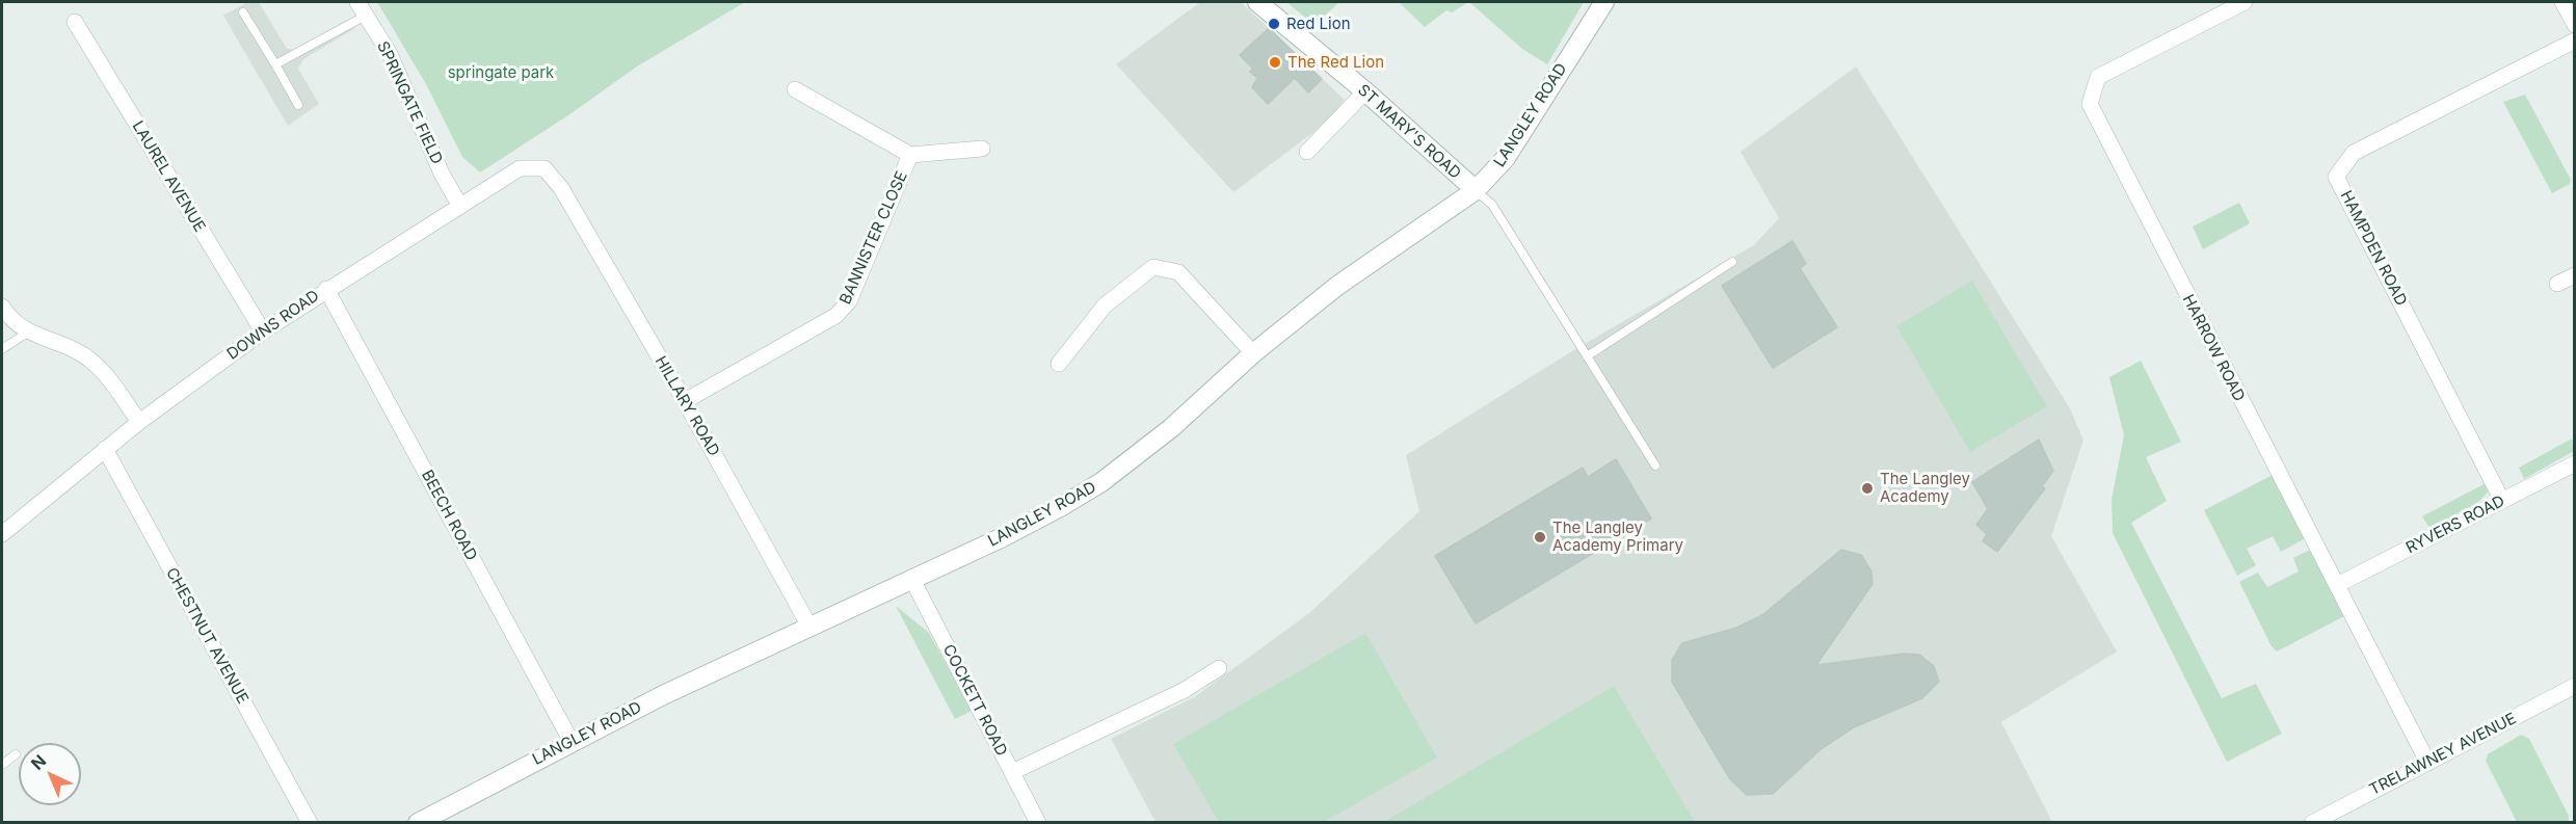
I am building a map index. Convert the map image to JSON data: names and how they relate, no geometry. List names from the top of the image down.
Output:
{
  "streets": {
    "street": [
      "SPRINGATE FIELD",
      "LANGLEY ROAD",
      "ST MARY'S ROAD",
      "LAUREL AVENUE",
      "BANNISTER CLOSE",
      "HAMPDEN ROAD",
      "DOWNS ROAD",
      "HARROW ROAD",
      "HILLARY ROAD",
      "BEECH ROAD",
      "RYVERS ROAD",
      "CHESTNUT AVENUE",
      "COCKETT ROAD",
      "TRELAWNEY AVENUE"
    ]
  },
  "crossings": [
    ["SPRINGATE FIELD", "DOWNS ROAD"],
    ["LANGLEY ROAD", "ST MARY'S ROAD"],
    ["LANGLEY ROAD", "HILLARY ROAD"],
    ["LANGLEY ROAD", "BEECH ROAD"],
    ["LANGLEY ROAD", "COCKETT ROAD"],
    ["LAUREL AVENUE", "DOWNS ROAD"],
    ["BANNISTER CLOSE", "HILLARY ROAD"],
    ["HAMPDEN ROAD", "RYVERS ROAD"],
    ["DOWNS ROAD", "HILLARY ROAD"],
    ["DOWNS ROAD", "BEECH ROAD"],
    ["DOWNS ROAD", "CHESTNUT AVENUE"],
    ["HARROW ROAD", "RYVERS ROAD"],
    ["HARROW ROAD", "TRELAWNEY AVENUE"]
  ],
  "parks": ["springate park"],
  "places": [
    "Red Lion",
    "The Red Lion",
    "The Langley Academy",
    "The Langley Academy Primary"
  ],
  "north": "top left"
}
